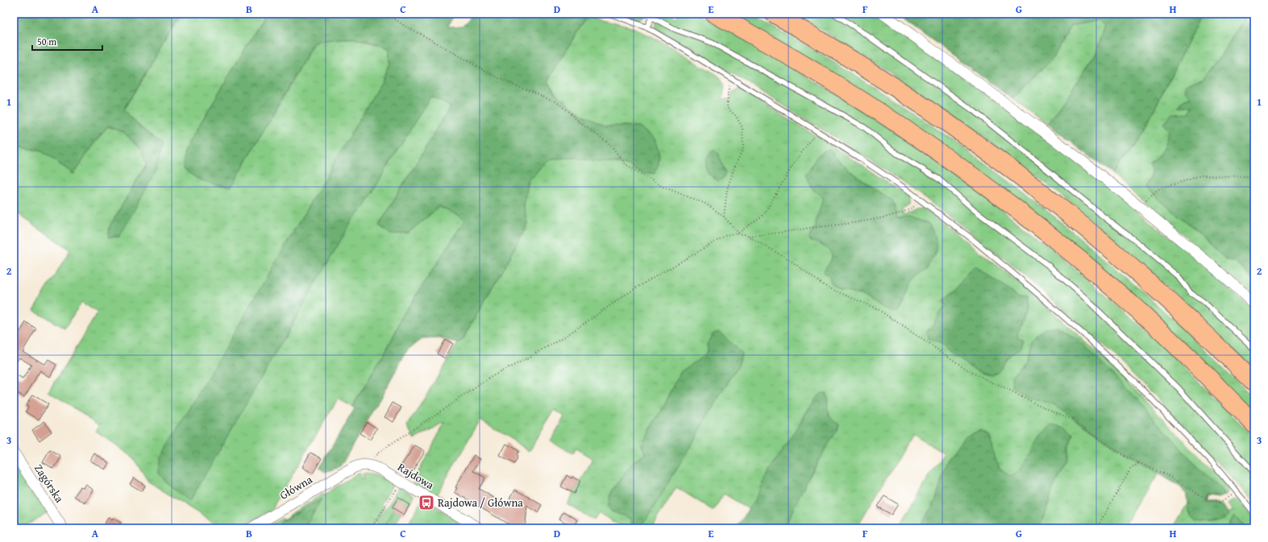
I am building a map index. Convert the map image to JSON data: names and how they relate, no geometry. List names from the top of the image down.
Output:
{
  "streets": {
    "street": ["Rajdowa", "Zagórska", "Główna"]
  },
  "crossings": [
    ["Rajdowa", "Główna"]
  ],
  "places": {
    "bus stop": ["Rajdowa / Główna"]
  },
  "scale_bar": "50 m",
  "grid": {
    "columns": [
      "A",
      "B",
      "C",
      "D",
      "E",
      "F",
      "G",
      "H"
    ],
    "rows": ["1", "2", "3"]
  }
}
